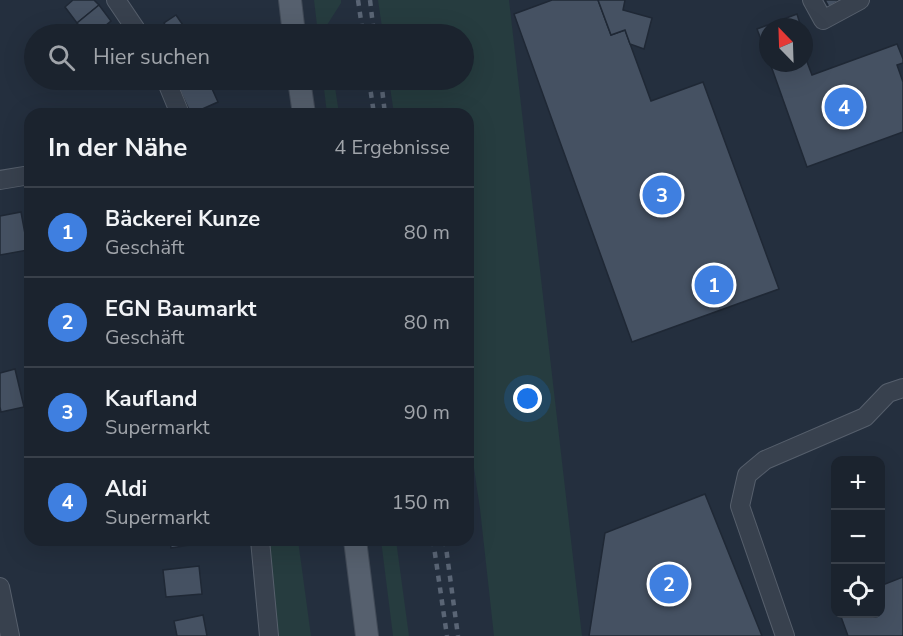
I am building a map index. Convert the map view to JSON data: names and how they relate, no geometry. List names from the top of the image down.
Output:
{
  "north": "top left",
  "page": {
    "search": "Hier suchen",
    "pins": [
      "4",
      "3",
      "1",
      "2"
    ],
    "heading": ["In der Nähe", "4 Ergebnisse"],
    "list": [
      {
        "mark": "1",
        "name": "Bäckerei Kunze",
        "note": "Geschäft",
        "value": "80 m"
      },
      {
        "mark": "2",
        "name": "EGN Baumarkt",
        "note": "Geschäft",
        "value": "80 m"
      },
      {
        "mark": "3",
        "name": "Kaufland",
        "note": "Supermarkt",
        "value": "90 m"
      },
      {
        "mark": "4",
        "name": "Aldi",
        "note": "Supermarkt",
        "value": "150 m"
      }
    ],
    "map_buttons": ["+", "−"]
  }
}
